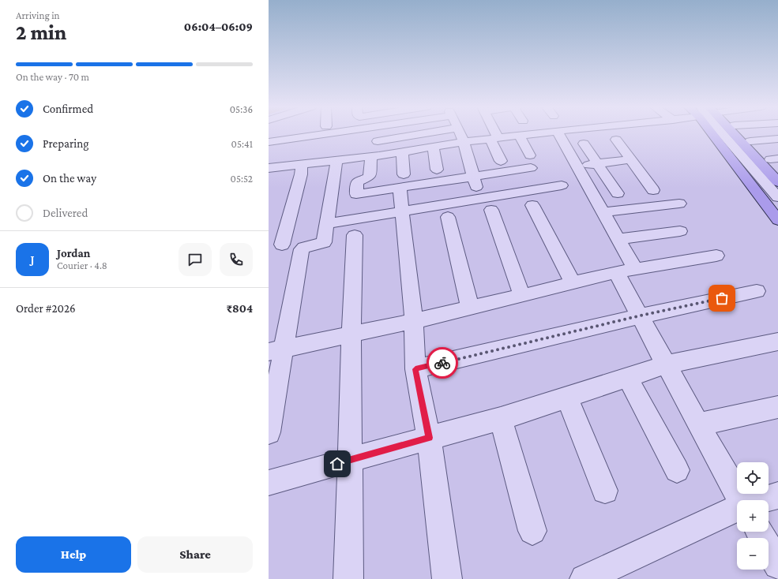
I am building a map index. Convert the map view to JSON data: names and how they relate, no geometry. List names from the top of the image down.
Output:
{
  "page": {
    "heading": ["2 min", "Arriving in", "06:04–06:09"],
    "panel": [
      "Jordan",
      "Courier · 4.8",
      "Order #2026",
      "₹804"
    ],
    "bar": "On the way · 70 m",
    "list": [
      ["Confirmed", "05:36"],
      ["Preparing", "05:41"],
      ["On the way", "05:52"],
      "Delivered"
    ],
    "round": "J",
    "map_buttons": ["+", "−"],
    "buttons": ["Help", "Share"]
  }
}
